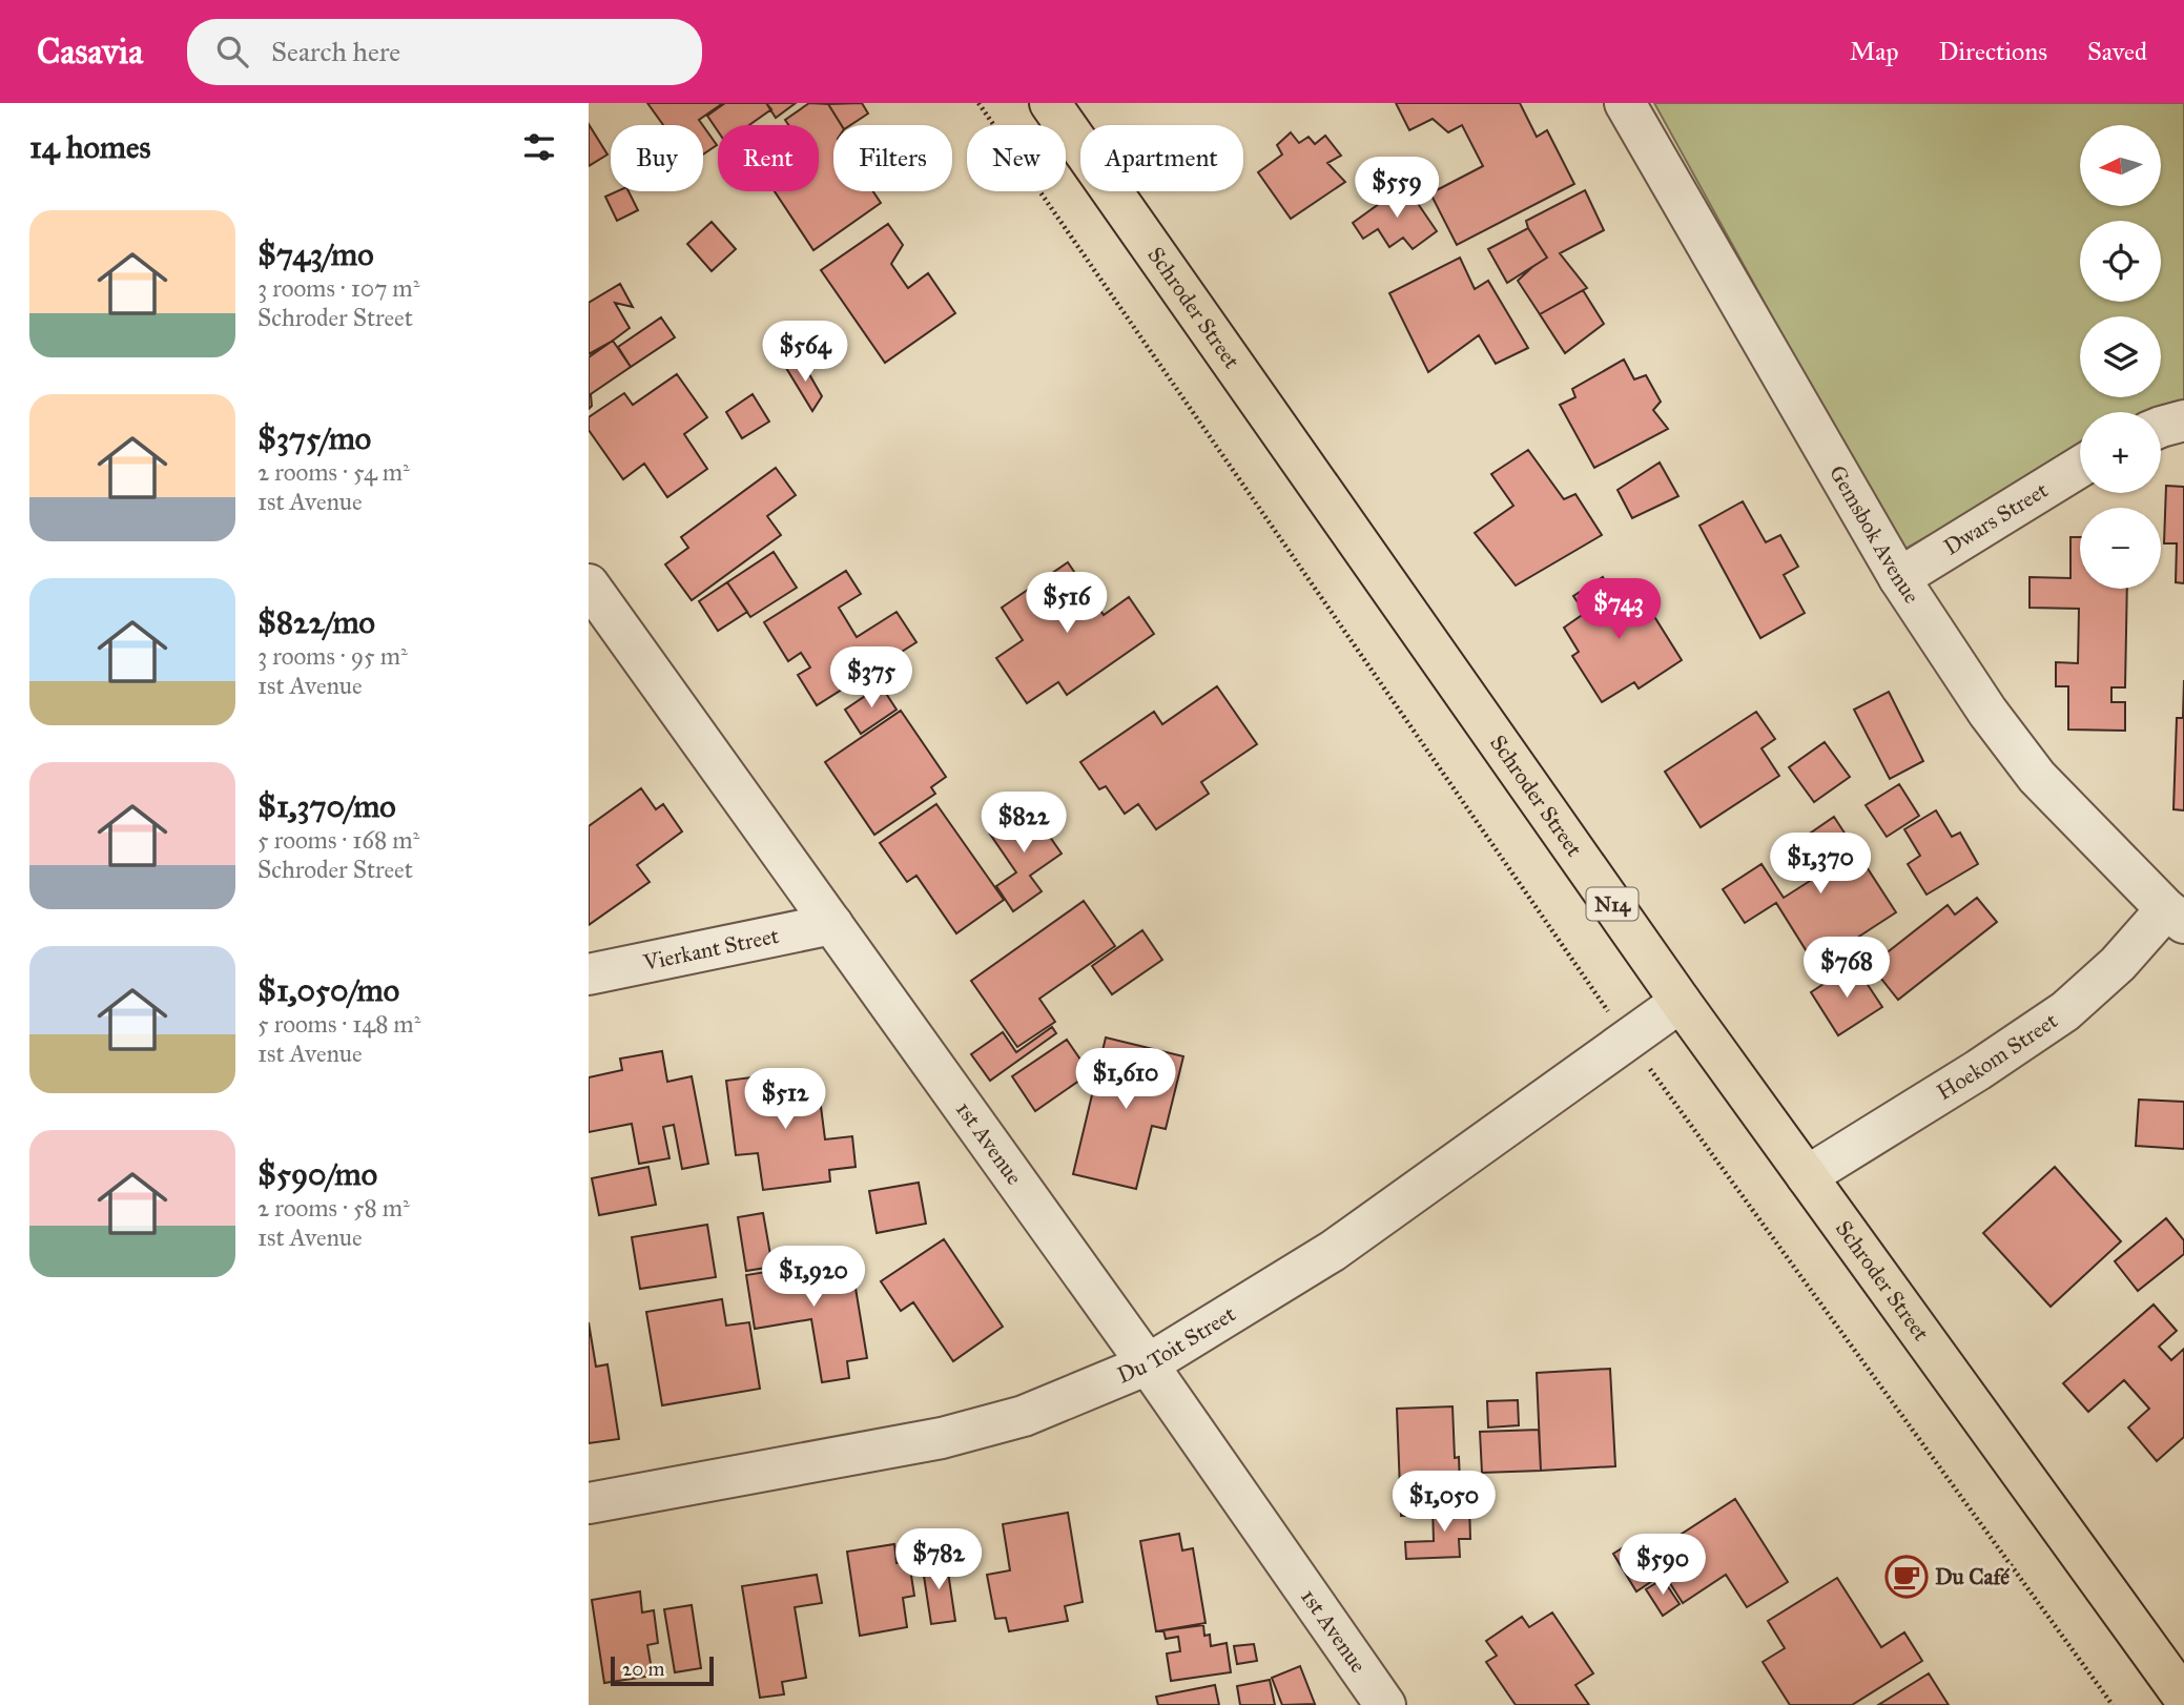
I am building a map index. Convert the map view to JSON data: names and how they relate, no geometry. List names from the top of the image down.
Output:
{
  "streets": {
    "highway": ["Schroder Street", "N14"],
    "street": [
      "Dwars Street",
      "Gemsbok Avenue",
      "Vierkant Street",
      "Hoekom Street",
      "1st Avenue",
      "Du Toit Street"
    ]
  },
  "crossings": [
    ["Schroder Street", "Hoekom Street"],
    ["Schroder Street", "Du Toit Street"],
    ["Dwars Street", "Gemsbok Avenue"],
    ["Gemsbok Avenue", "Hoekom Street"],
    ["Vierkant Street", "1st Avenue"],
    ["1st Avenue", "Du Toit Street"]
  ],
  "places": {
    "cafe": ["Du Café"]
  },
  "scale_bar": "20 m",
  "north": "left",
  "page": {
    "header": "Casavia",
    "search": "Search here",
    "nav": ["Map", "Directions", "Saved"],
    "heading": "14 homes",
    "map_buttons": ["+", "−"],
    "chip": [
      "Buy",
      "Rent",
      "Filters",
      "New",
      "Apartment"
    ],
    "price": [
      "$559",
      "$564",
      "$516",
      "$743",
      "$375",
      "$822",
      "$1,370",
      "$768",
      "$1,610",
      "$512",
      "$1,920",
      "$1,050",
      "$782",
      "$590"
    ],
    "list": [
      {
        "name": "$743/mo",
        "note": "3 rooms · 107 m² · Schroder Street"
      },
      {
        "name": "$375/mo",
        "note": "2 rooms · 54 m² · 1st Avenue"
      },
      {
        "name": "$822/mo",
        "note": "3 rooms · 95 m² · 1st Avenue"
      },
      {
        "name": "$1,370/mo",
        "note": "5 rooms · 168 m² · Schroder Street"
      },
      {
        "name": "$1,050/mo",
        "note": "5 rooms · 148 m² · 1st Avenue"
      },
      {
        "name": "$590/mo",
        "note": "2 rooms · 58 m² · 1st Avenue"
      }
    ],
    "scale": "20 m"
  }
}
